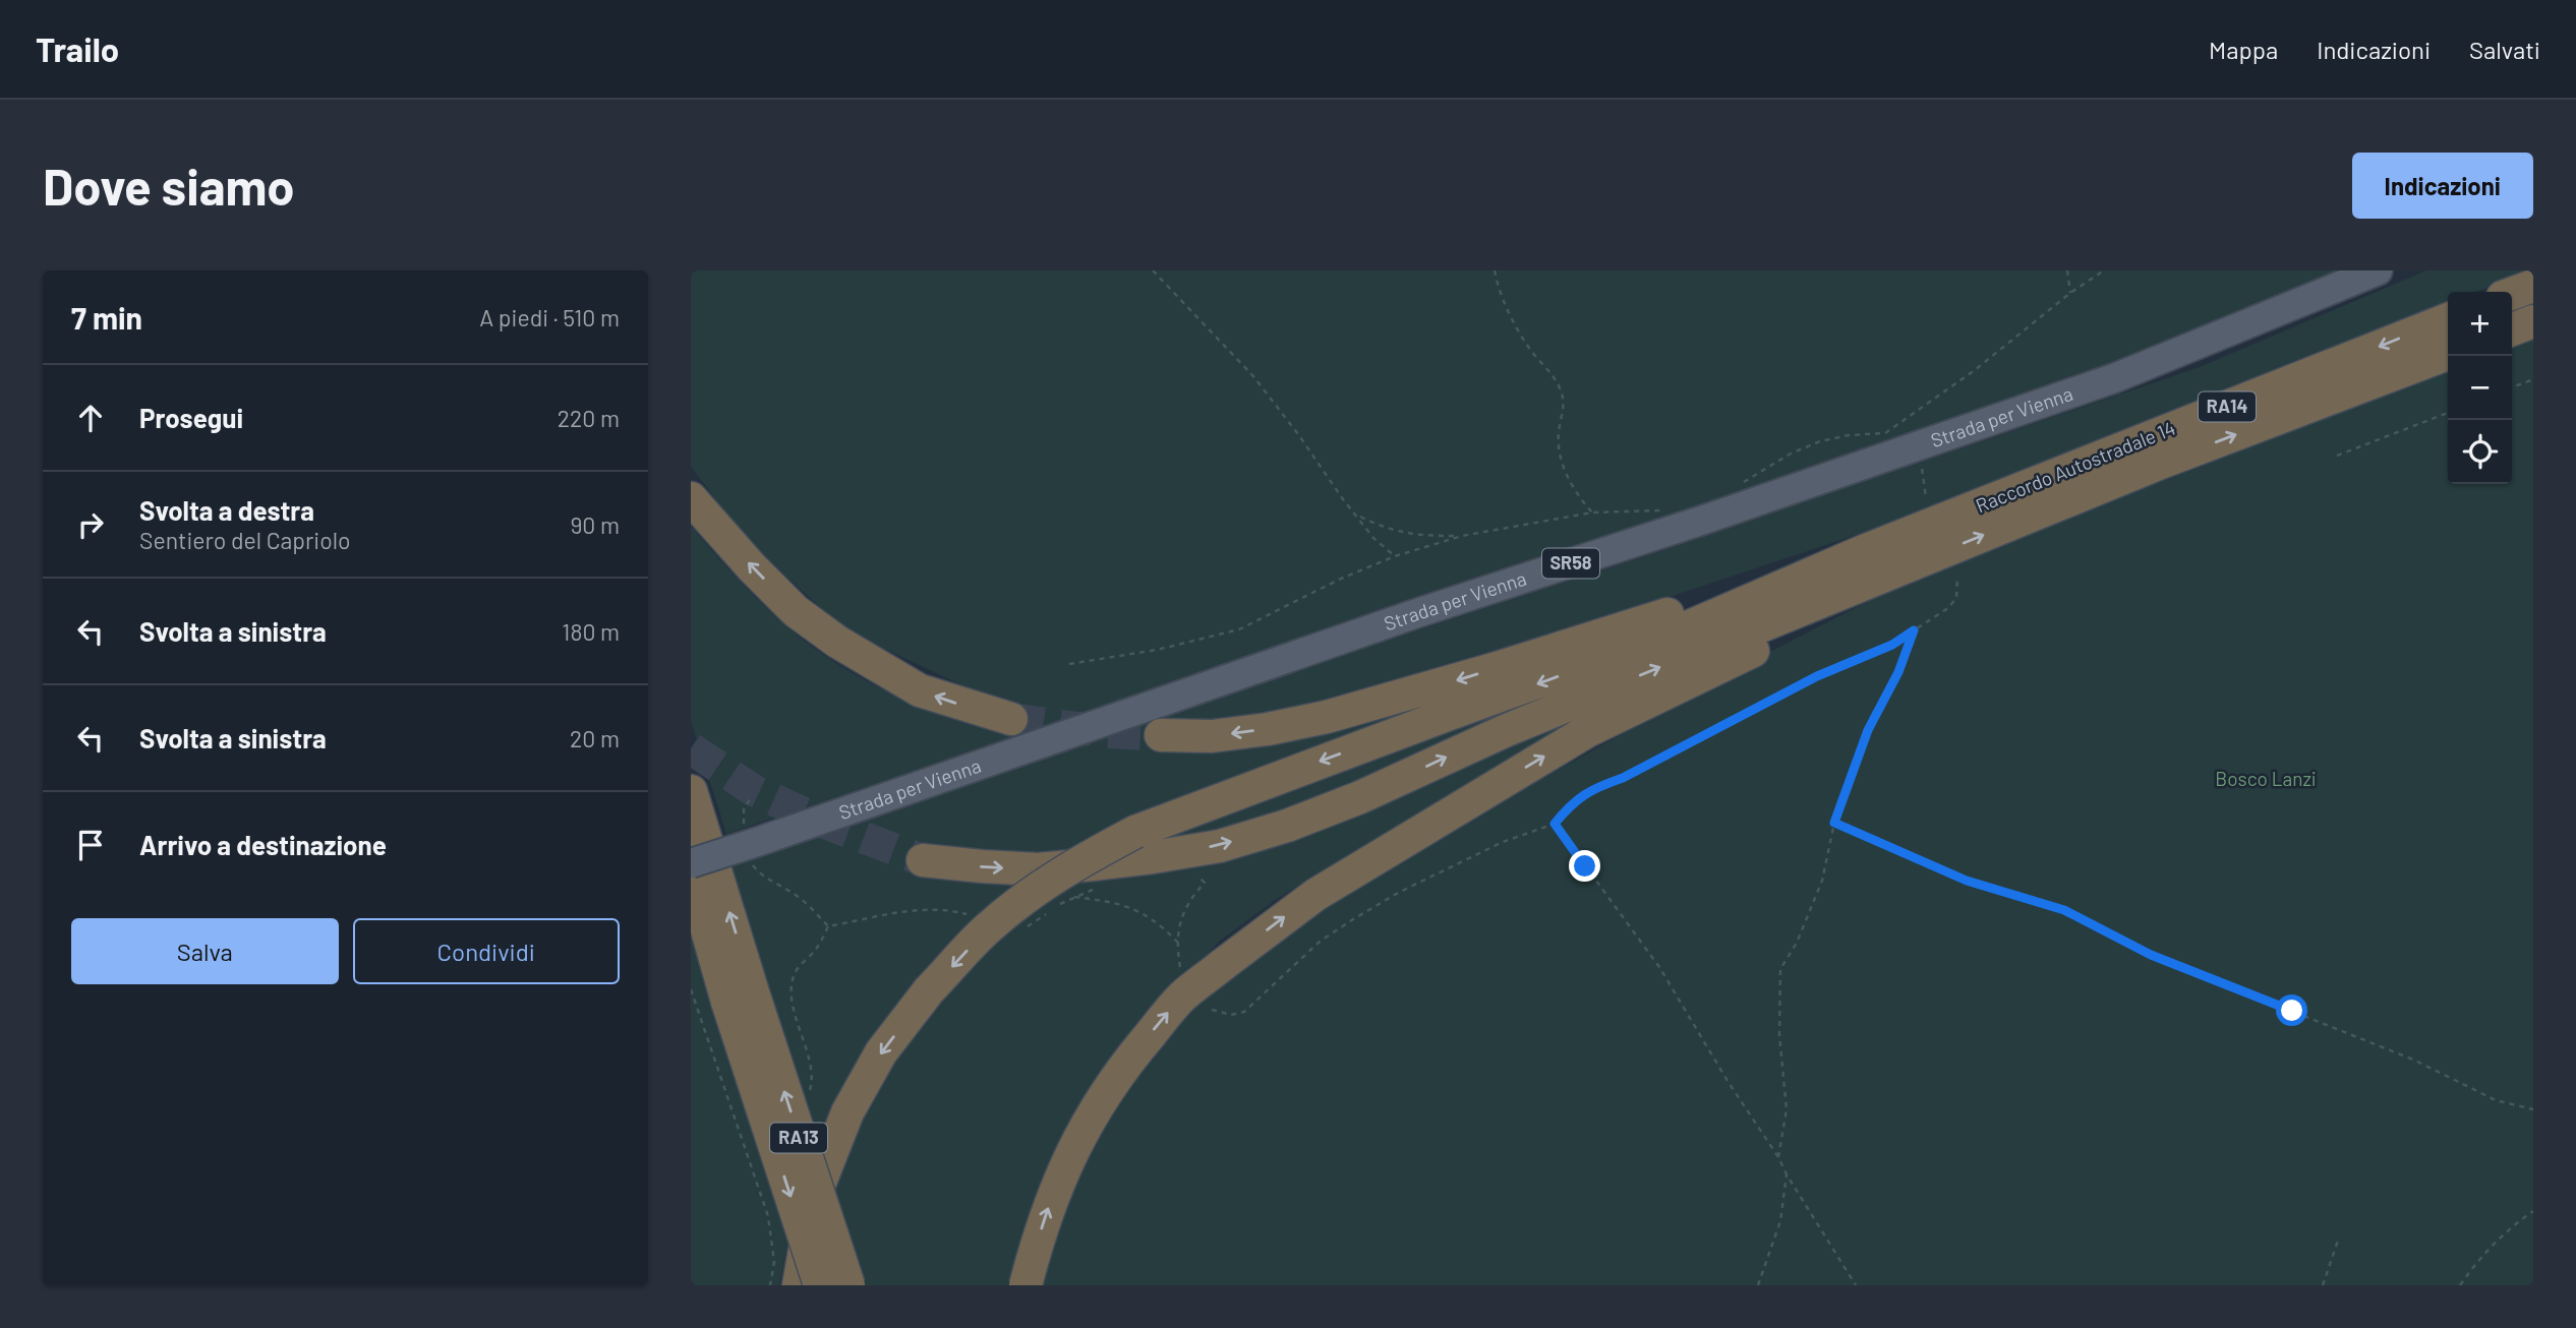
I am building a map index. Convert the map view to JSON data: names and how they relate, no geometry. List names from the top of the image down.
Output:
{
  "streets": {
    "highway": ["RA14", "Raccordo Autostradale 14", "RA13"],
    "main road": ["Strada per Vienna", "SR58"]
  },
  "parks": ["Bosco Lanzi"],
  "page": {
    "header": "Trailo",
    "nav": ["Mappa", "Indicazioni", "Salvati"],
    "buttons": [
      "Indicazioni",
      ["Salva", "Condividi"]
    ],
    "title": "Dove siamo",
    "heading": ["7 min", "A piedi · 510 m"],
    "map_buttons": ["+", "−"],
    "list": [
      ["Prosegui", "220 m"],
      ["Svolta a destra", "Sentiero del Capriolo", "90 m"],
      ["Svolta a sinistra", "180 m"],
      ["Svolta a sinistra", "20 m"],
      "Arrivo a destinazione"
    ]
  }
}
